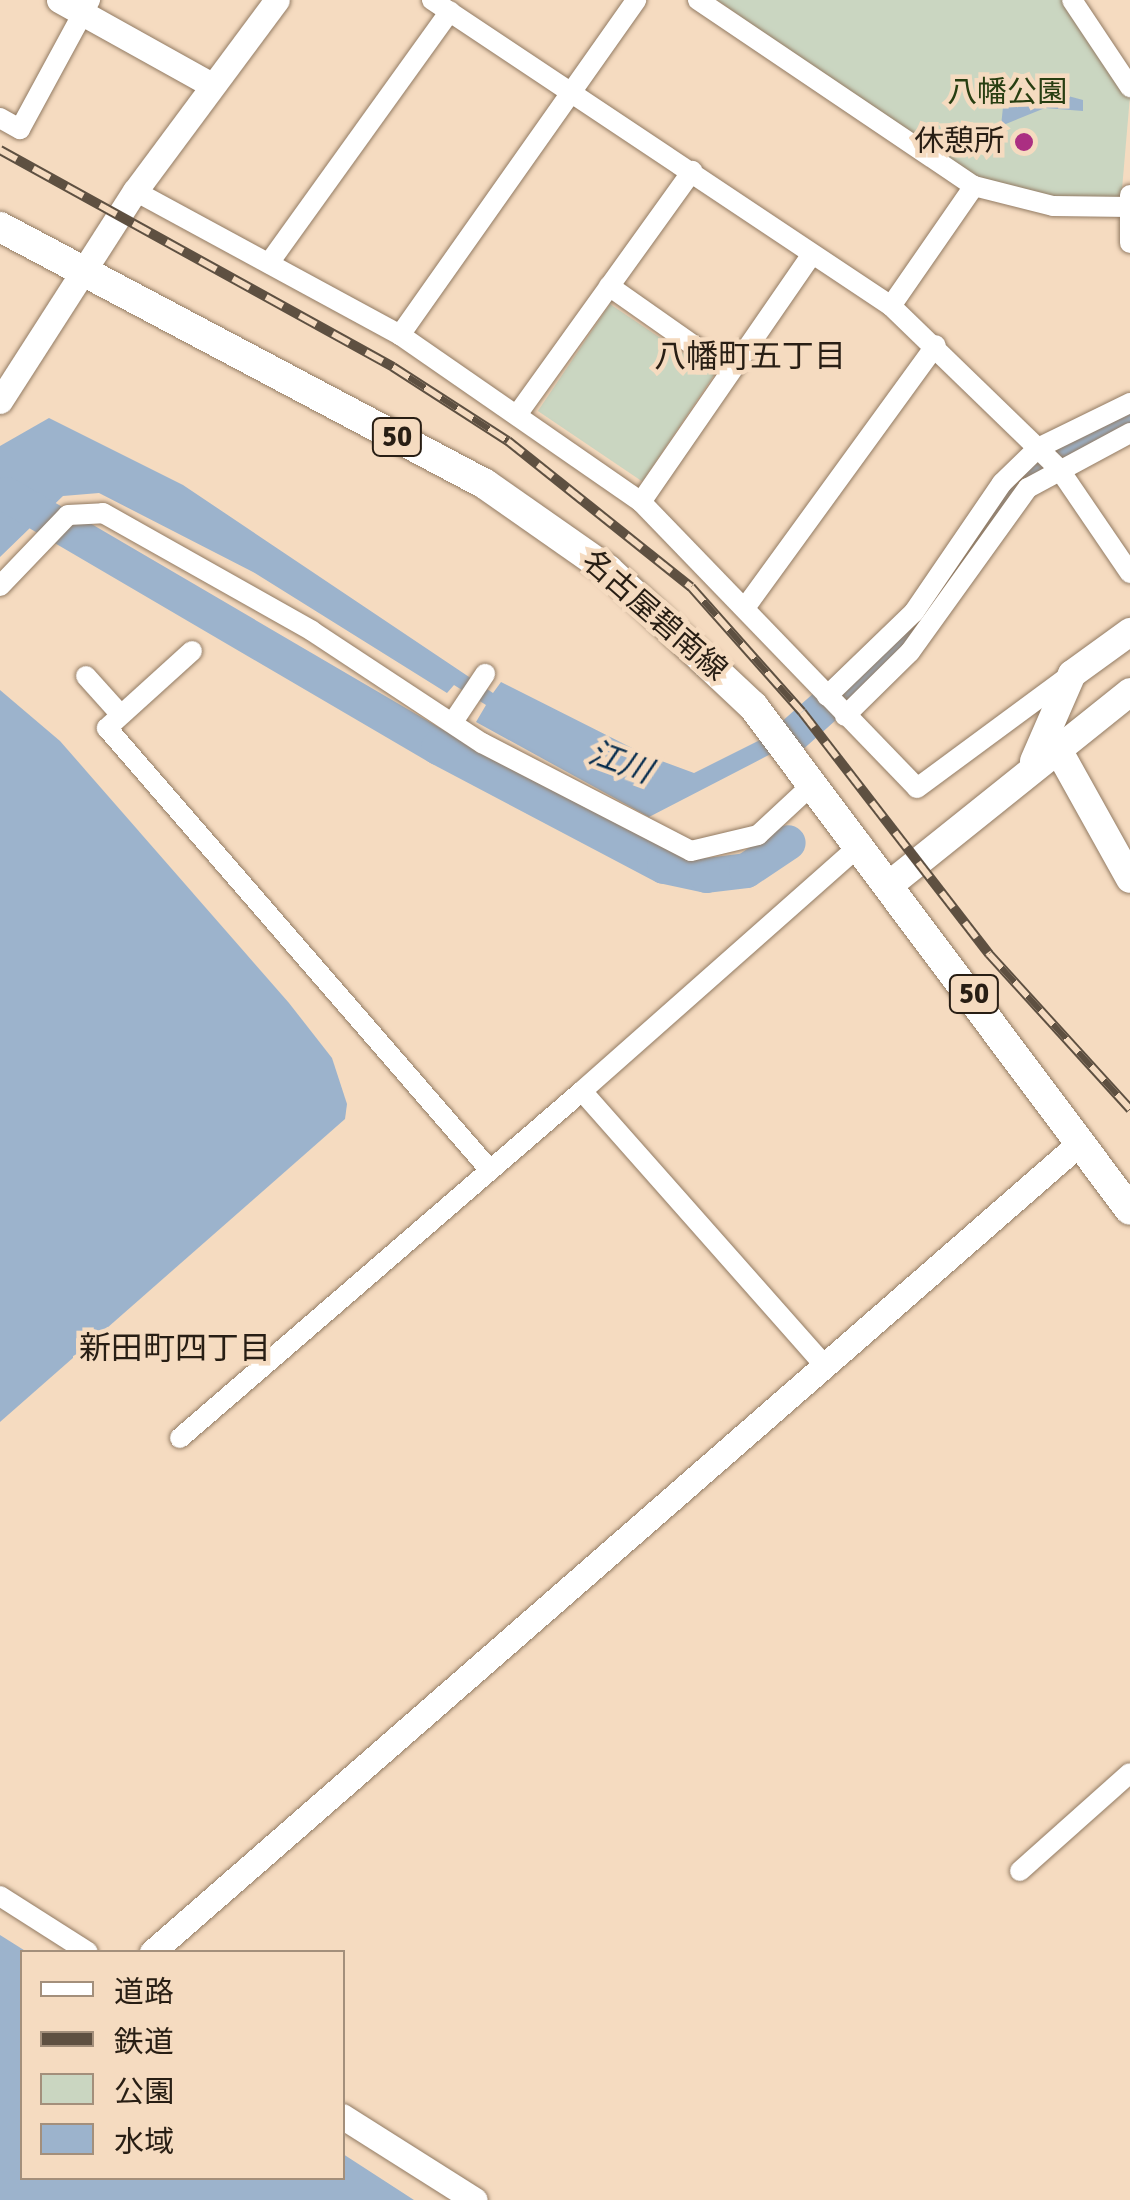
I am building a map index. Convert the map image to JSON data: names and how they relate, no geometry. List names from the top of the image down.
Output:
{
  "streets": {
    "main road": ["50", "名古屋碧南線"]
  },
  "districts": ["八幡町五丁目", "新田町四丁目"],
  "water": ["江川"],
  "parks": ["八幡公園"],
  "places": ["休憩所"],
  "legend": [
    "道路",
    "鉄道",
    "公園",
    "水域"
  ]
}
